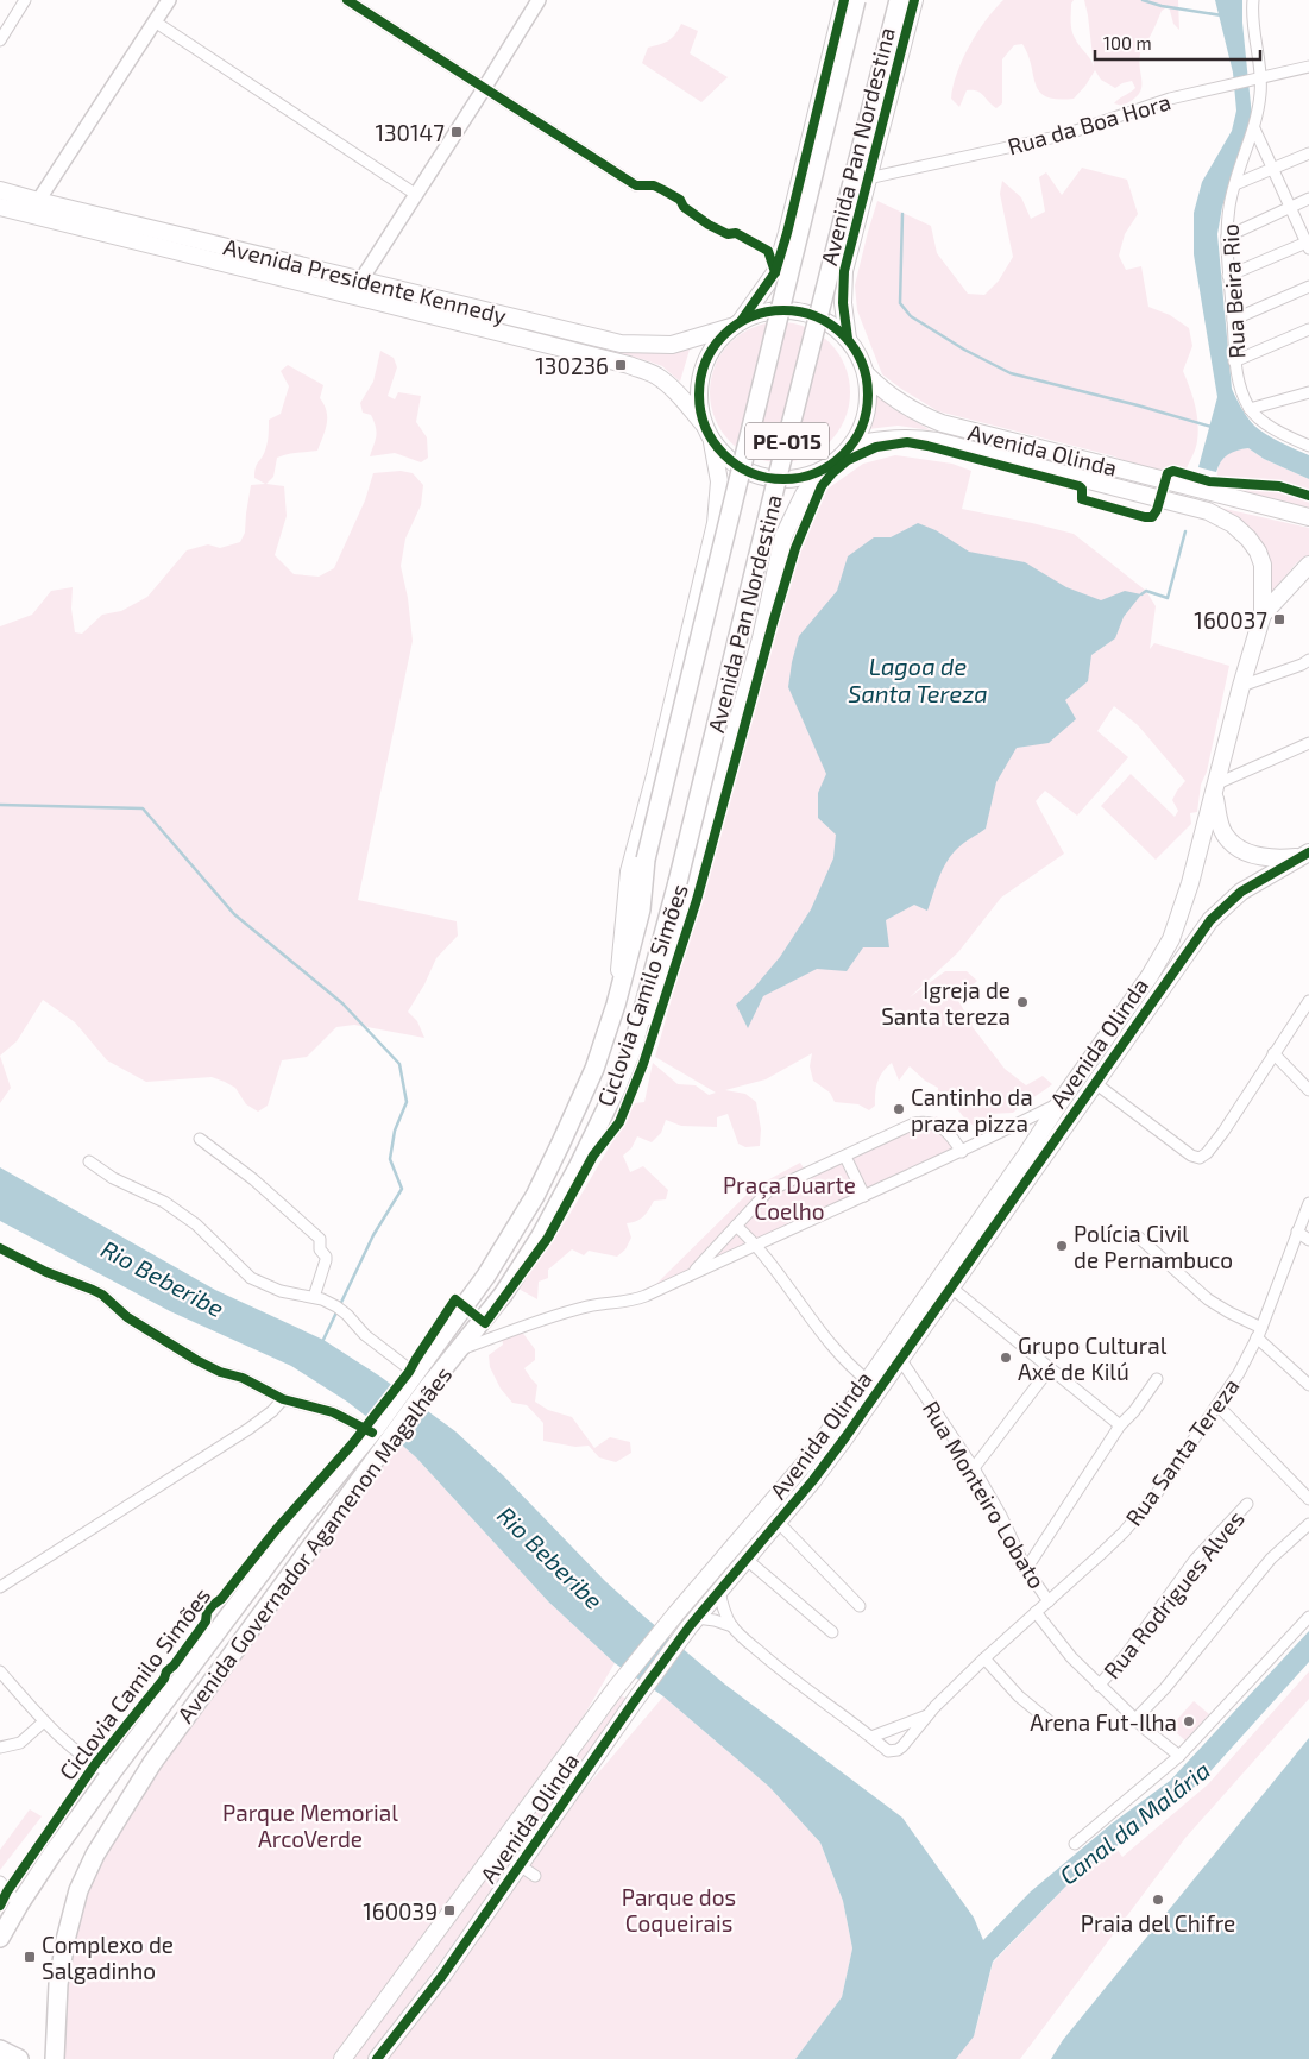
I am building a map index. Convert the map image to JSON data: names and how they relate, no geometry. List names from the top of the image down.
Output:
{
  "streets": {
    "highway": ["Avenida Pan Nordestina", "PE-015", "Avenida Governador Agamenon Magalhães"],
    "main road": ["Avenida Presidente Kennedy", "Avenida Olinda"],
    "street": [
      "Rua da Boa Hora",
      "Rua Beira Rio",
      "Rua Santa Tereza",
      "Rua Monteiro Lobato",
      "Rua Rodrigues Alves"
    ],
    "cycle path": ["Ciclovia Camilo Simões"]
  },
  "crossings": [
    ["Rua da Boa Hora", "Avenida Pan Nordestina"],
    ["Rua da Boa Hora", "Rua Beira Rio"],
    ["Avenida Pan Nordestina", "Avenida Presidente Kennedy"],
    ["Avenida Pan Nordestina", "Avenida Olinda"],
    ["Avenida Pan Nordestina", "Avenida Governador Agamenon Magalhães"],
    ["Avenida Presidente Kennedy", "Avenida Olinda"],
    ["Avenida Presidente Kennedy", "Avenida Governador Agamenon Magalhães"],
    ["Avenida Olinda", "Rua Monteiro Lobato"],
    ["Avenida Olinda", "Avenida Governador Agamenon Magalhães"],
    ["Rua Santa Tereza", "Rua Monteiro Lobato"]
  ],
  "water": ["Lagoa de Santa Tereza", "Rio Beberibe", "Canal da Malária"],
  "parks": ["Praça Duarte Coelho", "Parque Memorial ArcoVerde", "Parque dos Coqueirais"],
  "places": {
    "transit": [
      "130147",
      "130236",
      "160037",
      "160039",
      "Complexo de Salgadinho"
    ],
    "other": [
      "Igreja de Santa tereza",
      "Cantinho da praza pizza",
      "Polícia Civil de Pernambuco",
      "Grupo Cultural Axé de Kilú",
      "Arena Fut-Ilha",
      "Praia del Chifre"
    ]
  },
  "scale_bar": "100 m"
}
